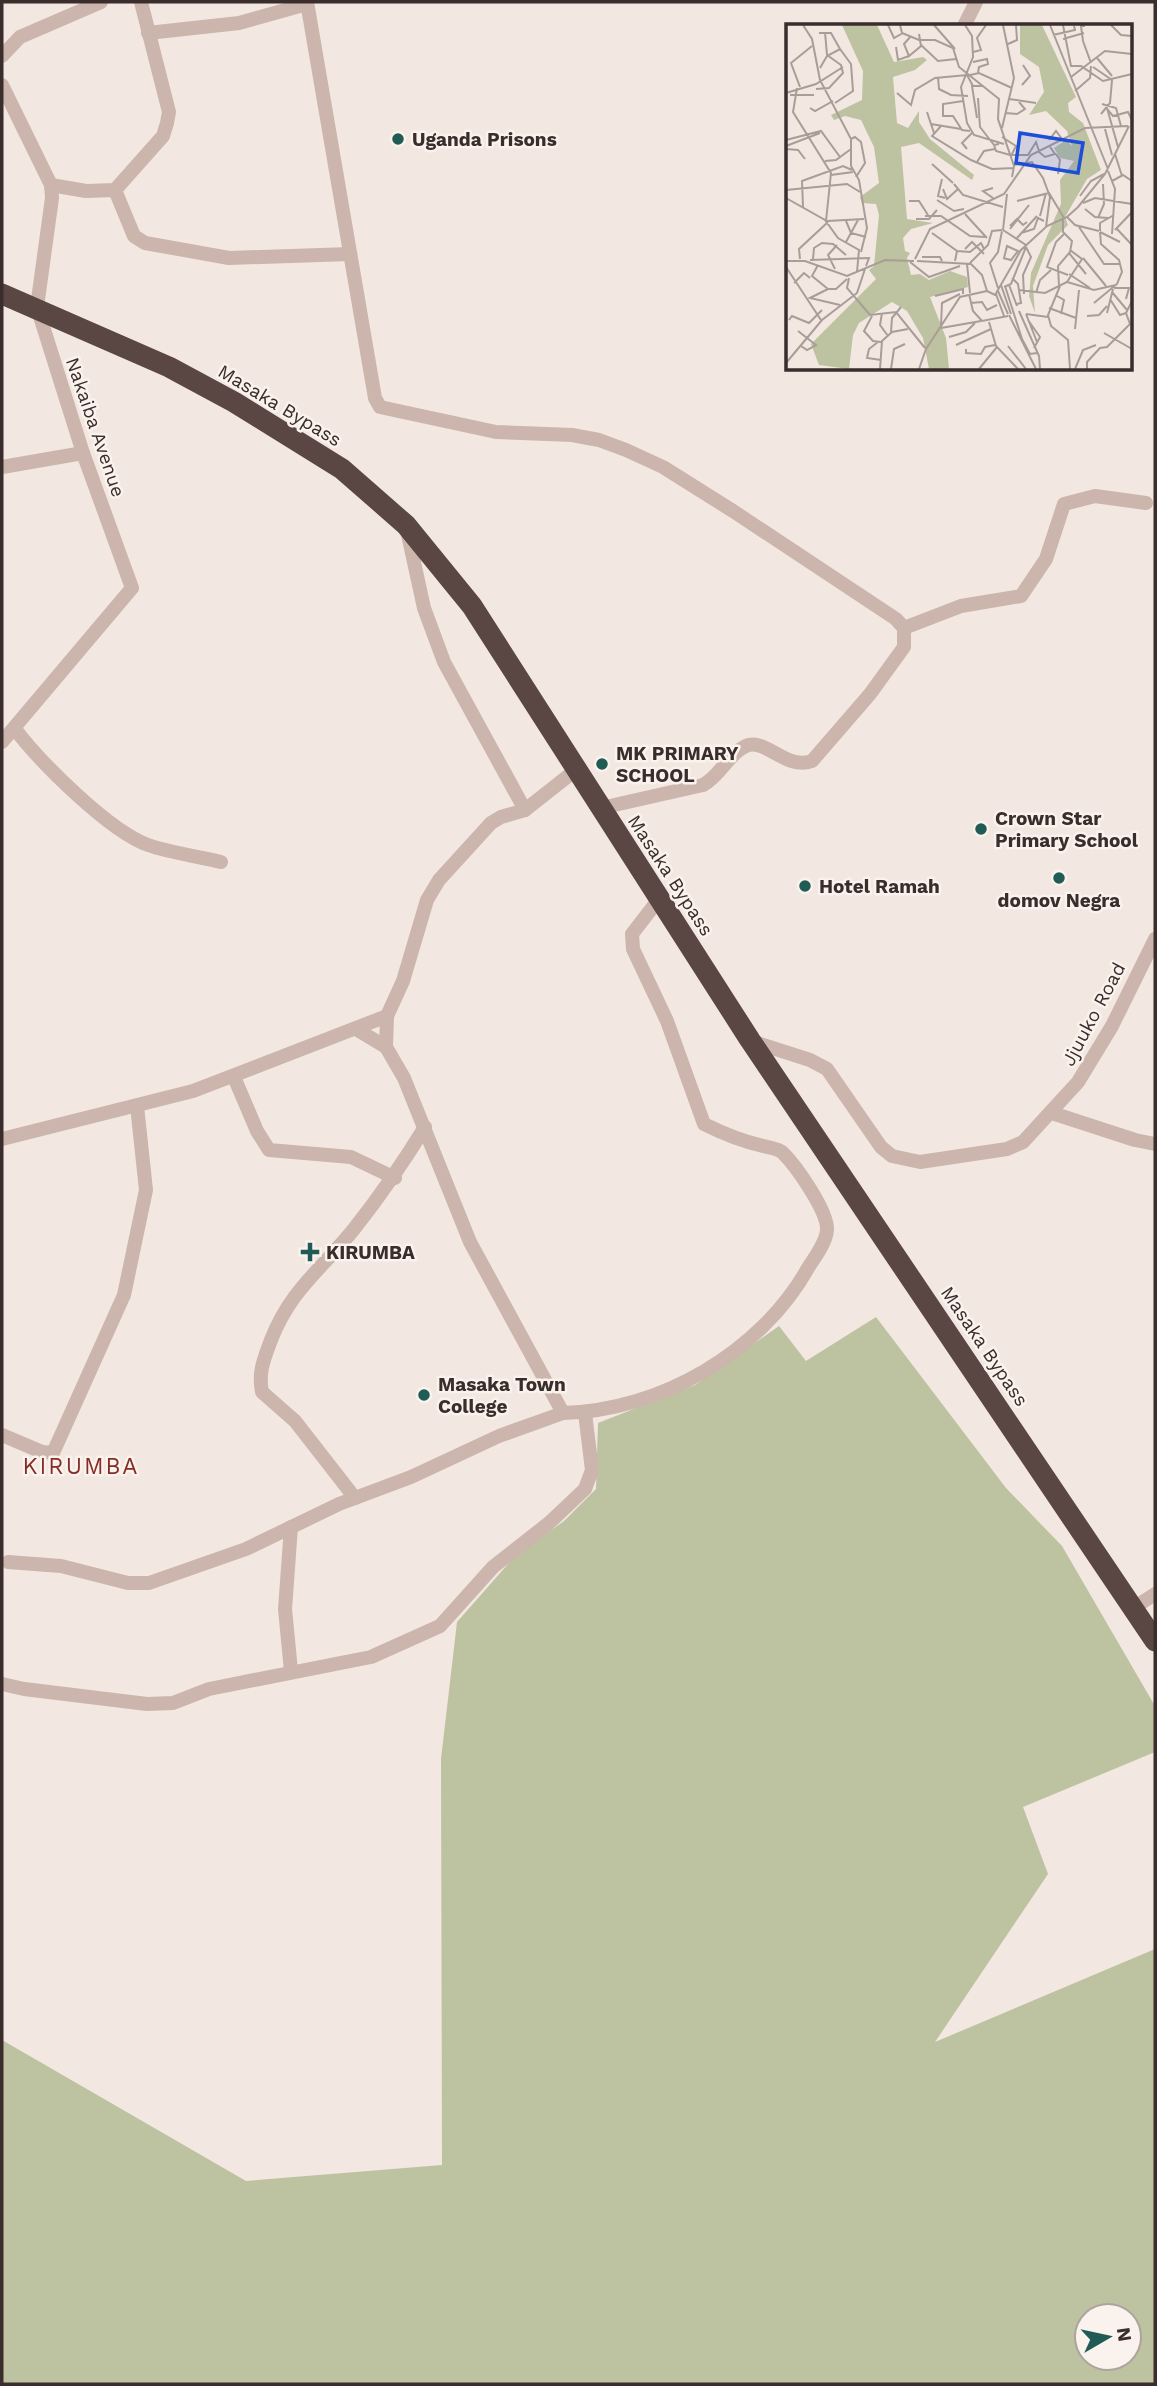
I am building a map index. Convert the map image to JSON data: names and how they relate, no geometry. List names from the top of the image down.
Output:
{
  "streets": {
    "highway": ["Masaka Bypass"],
    "street": ["Nakaiba Avenue", "Jjuuko Road"]
  },
  "crossings": [
    ["Masaka Bypass", "Nakaiba Avenue"],
    ["Masaka Bypass", "Jjuuko Road"]
  ],
  "districts": ["KIRUMBA"],
  "places": {
    "other": [
      "Uganda Prisons",
      "MK PRIMARY SCHOOL",
      "Crown Star Primary School",
      "domov Negra",
      "Hotel Ramah",
      "Masaka Town College"
    ],
    "health": ["KIRUMBA"]
  },
  "north": "right"
}
